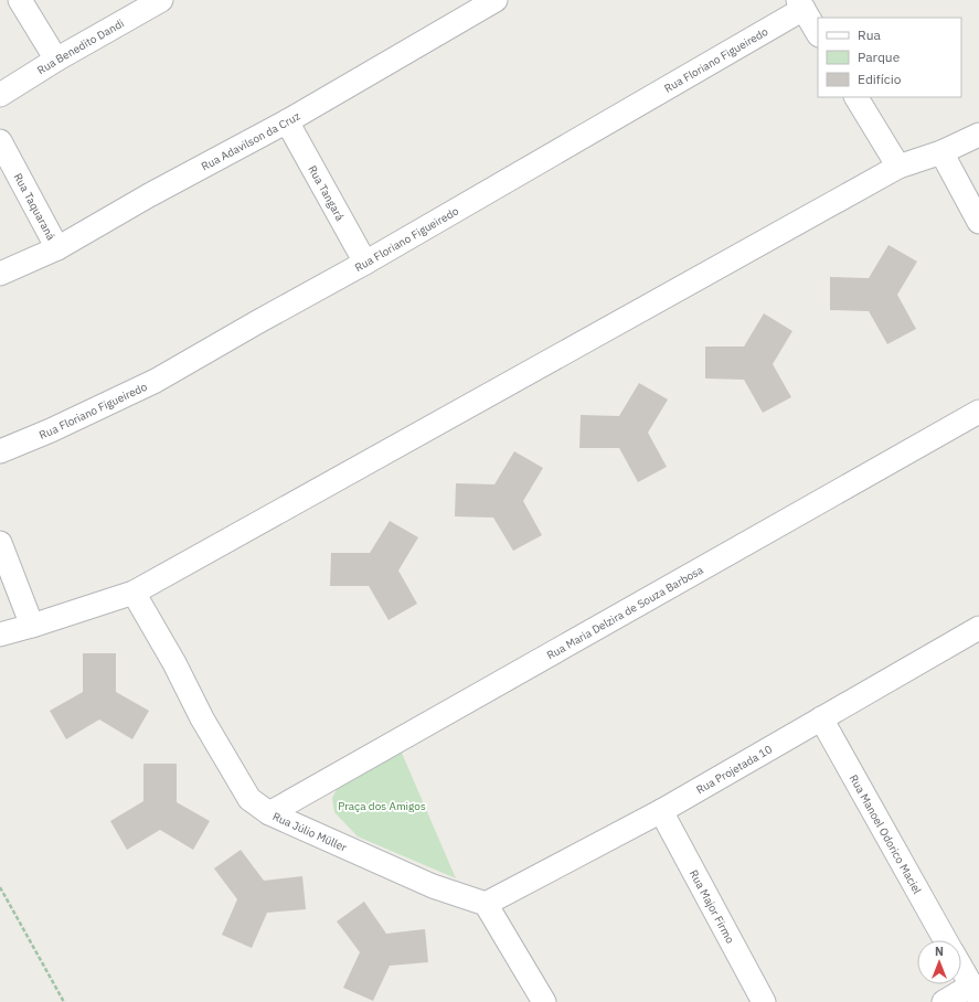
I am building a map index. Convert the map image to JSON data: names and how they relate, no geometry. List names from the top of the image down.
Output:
{
  "streets": {
    "street": [
      "Rua Benedito Dandi",
      "Rua Floriano Figueiredo",
      "Rua Adavilson da Cruz",
      "Rua Tangará",
      "Rua Taquaraná",
      "Rua Maria Delzira de Souza Barbosa",
      "Rua Projetada 10",
      "Rua Júlio Müller",
      "Rua Manoel Odorico Maciel",
      "Rua Major Firmo"
    ]
  },
  "crossings": [
    ["Rua Floriano Figueiredo", "Rua Tangará"],
    ["Rua Adavilson da Cruz", "Rua Tangará"],
    ["Rua Adavilson da Cruz", "Rua Taquaraná"],
    ["Rua Maria Delzira de Souza Barbosa", "Rua Júlio Müller"],
    ["Rua Projetada 10", "Rua Júlio Müller"],
    ["Rua Projetada 10", "Rua Manoel Odorico Maciel"],
    ["Rua Projetada 10", "Rua Major Firmo"]
  ],
  "parks": ["Praça dos Amigos"],
  "legend": ["Rua", "Parque", "Edifício"],
  "north": "top"
}
